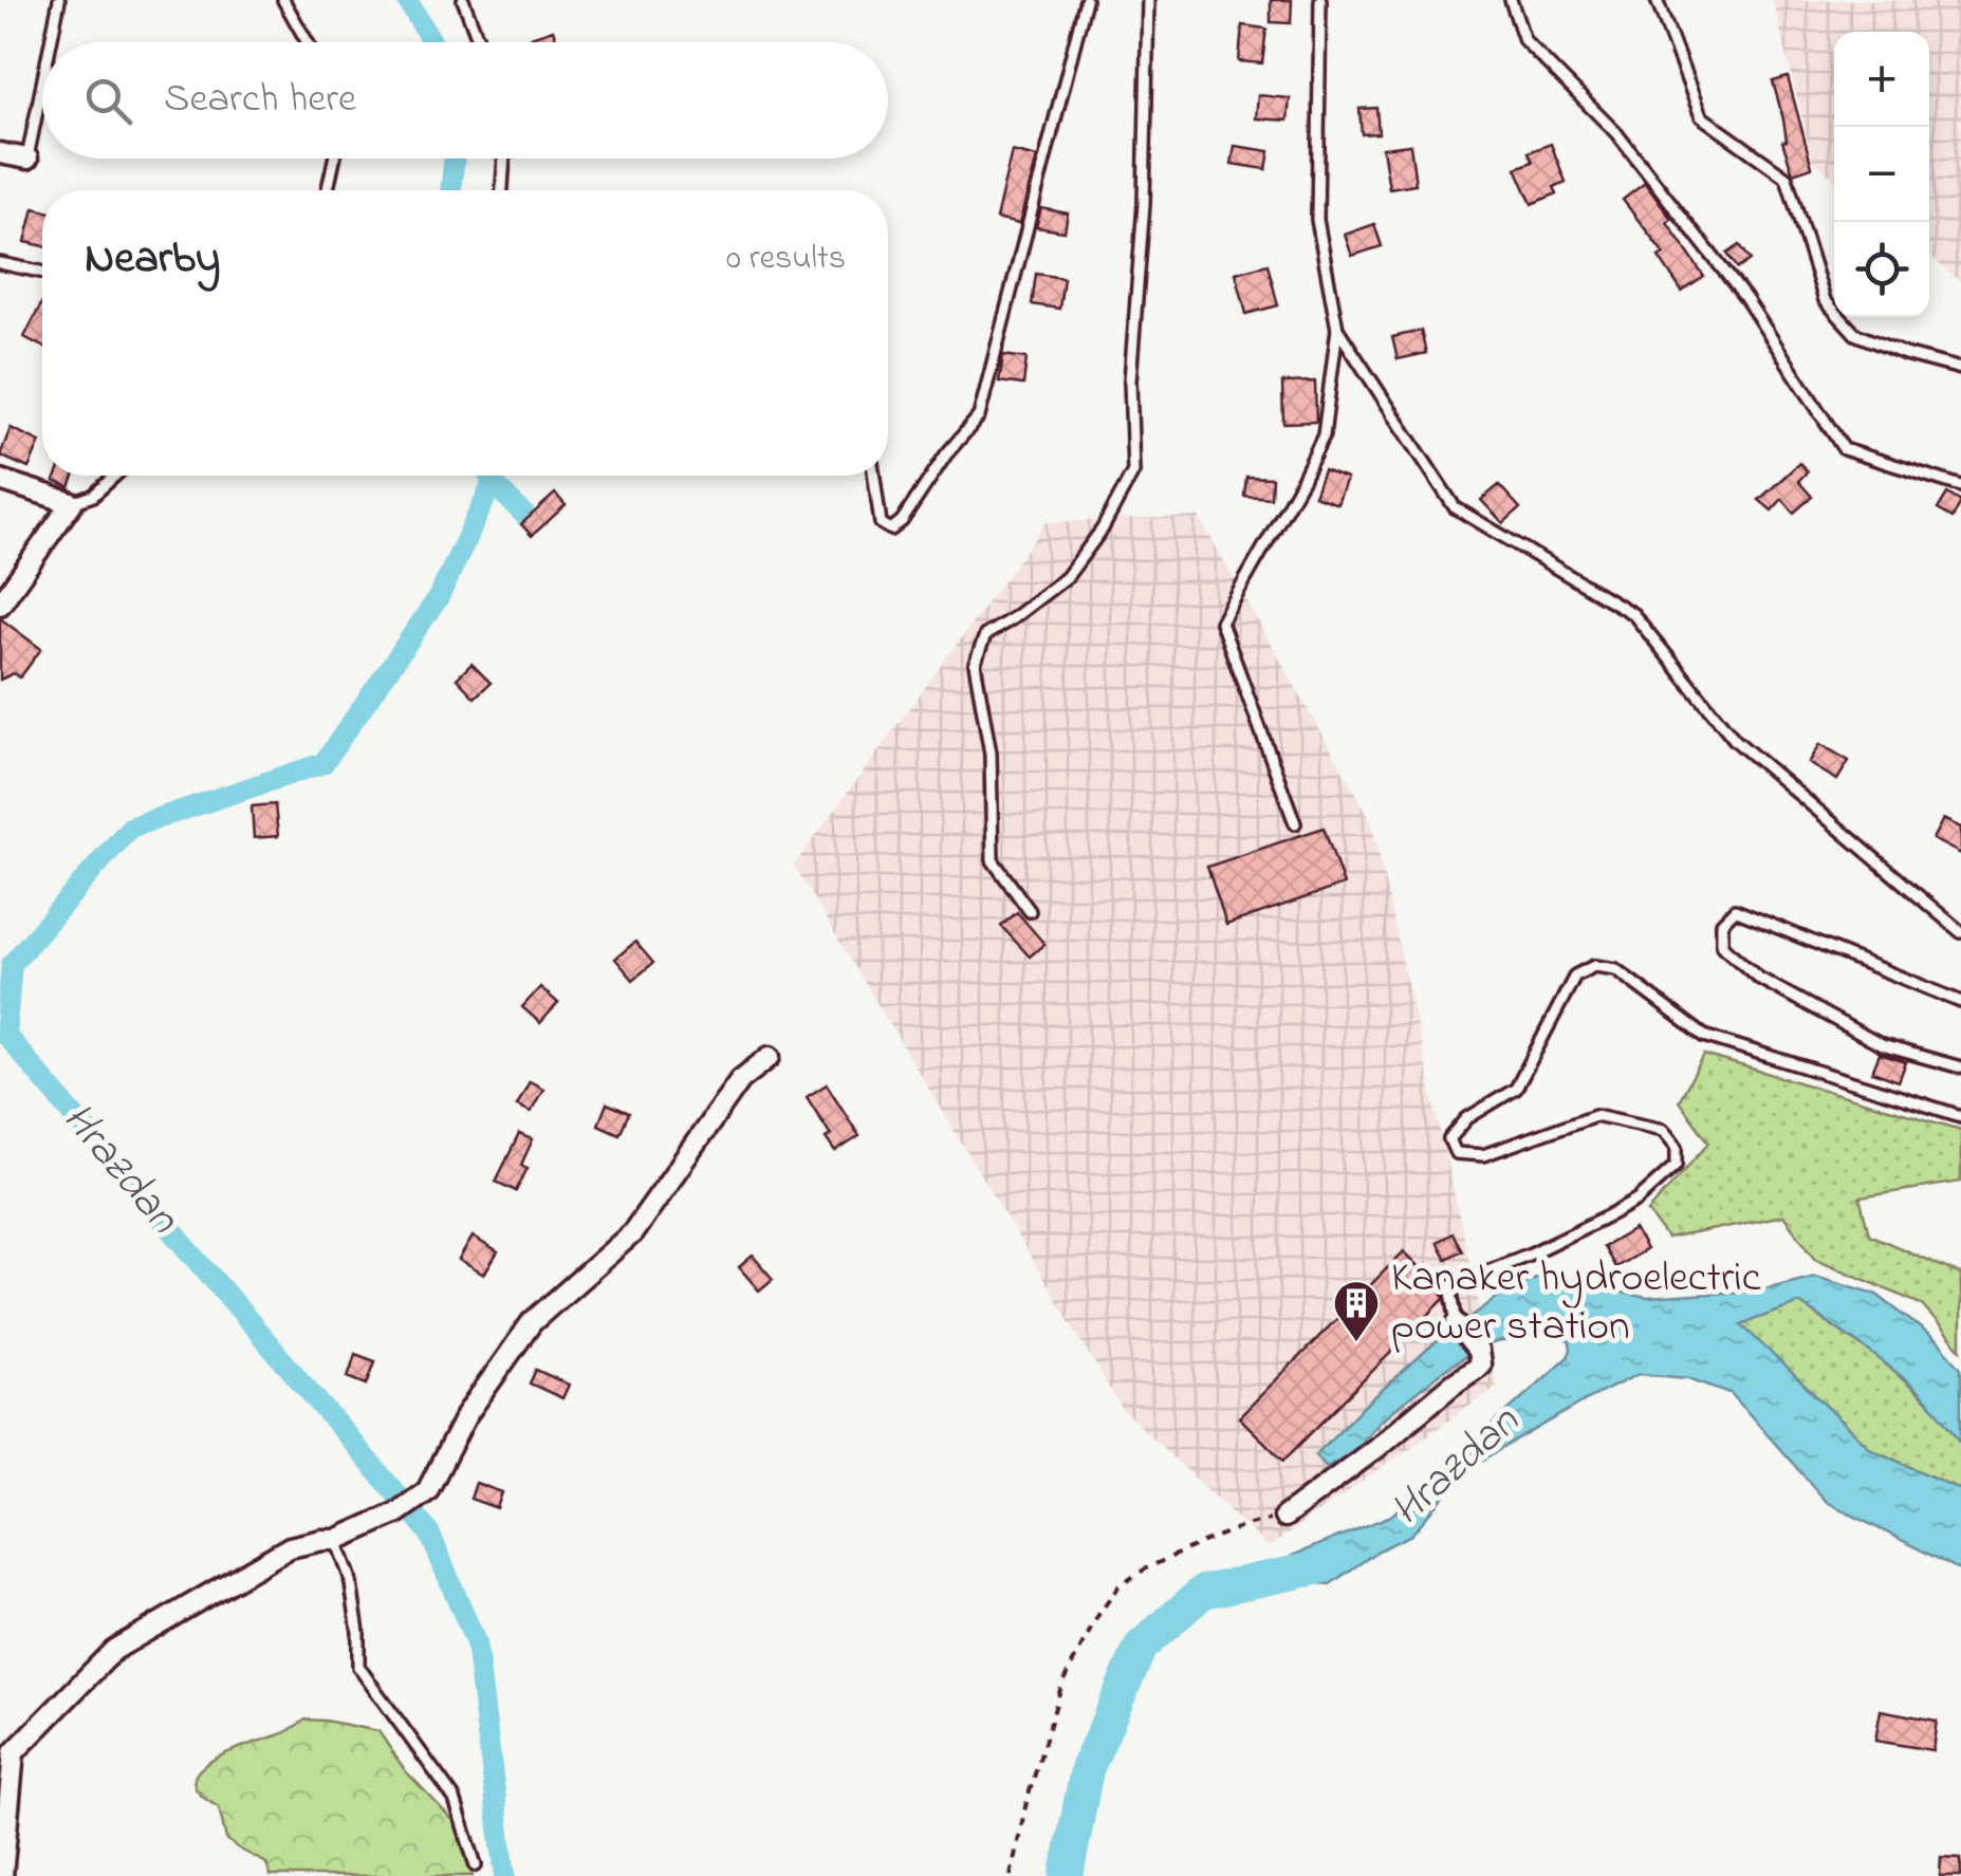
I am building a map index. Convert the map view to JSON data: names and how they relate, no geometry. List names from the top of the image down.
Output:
{
  "water": ["Hrazdan"],
  "places": {
    "building": ["Kanaker hydroelectric power station"]
  },
  "page": {
    "map_buttons": ["+", "−"],
    "search": "Search here",
    "heading": ["Nearby", "0 results"]
  }
}
